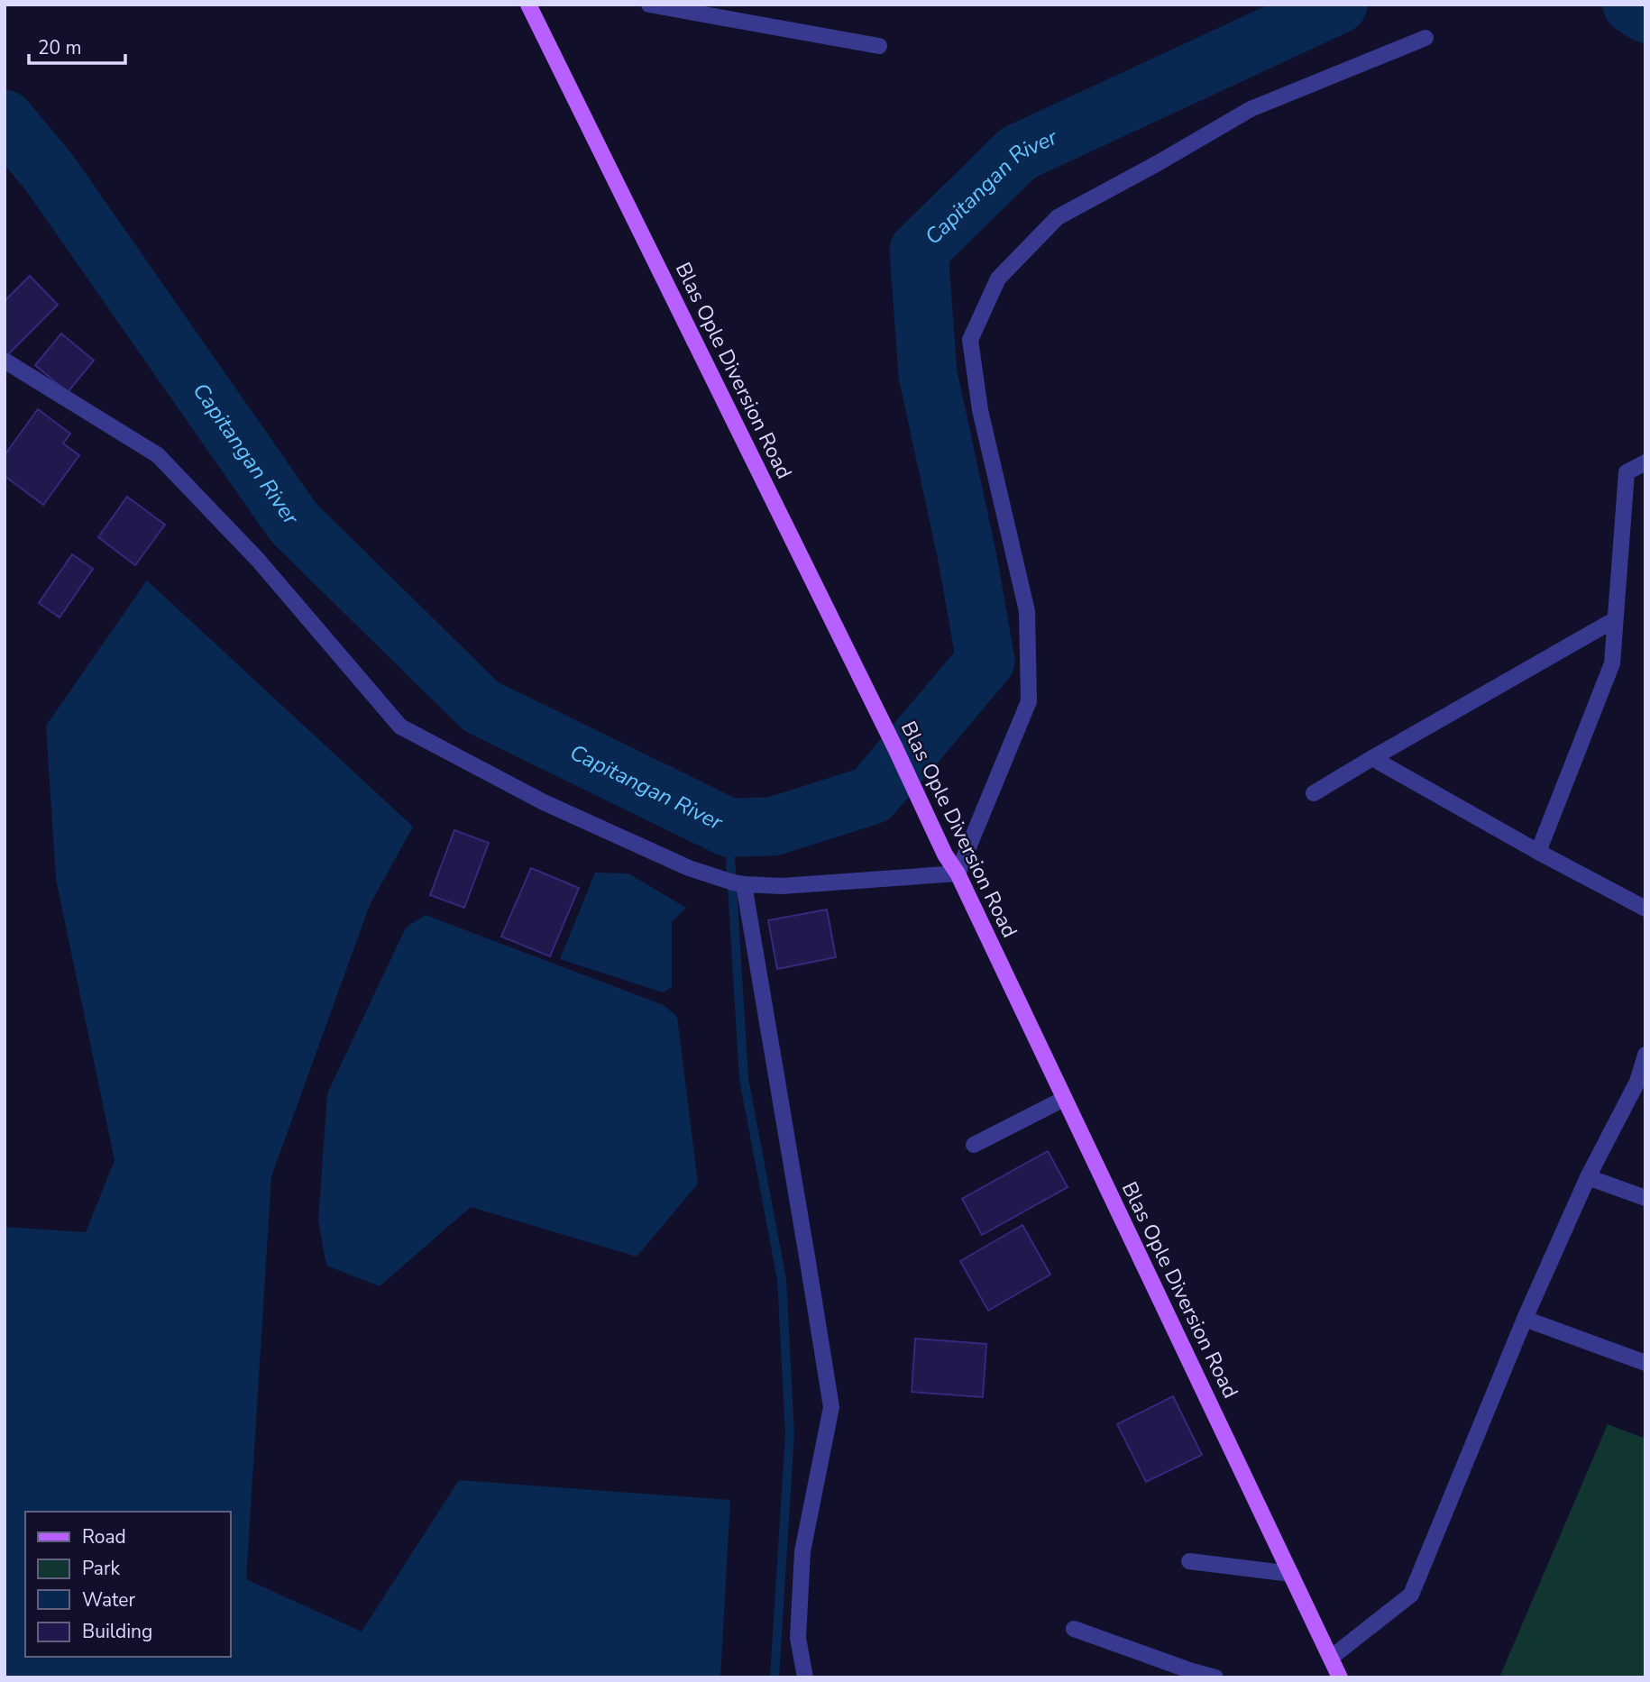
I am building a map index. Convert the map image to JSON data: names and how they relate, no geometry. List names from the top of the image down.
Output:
{
  "streets": {
    "main road": ["Blas Ople Diversion Road"]
  },
  "water": ["Capitangan River"],
  "legend": [
    "Road",
    "Park",
    "Water",
    "Building"
  ],
  "scale_bar": "20 m"
}
